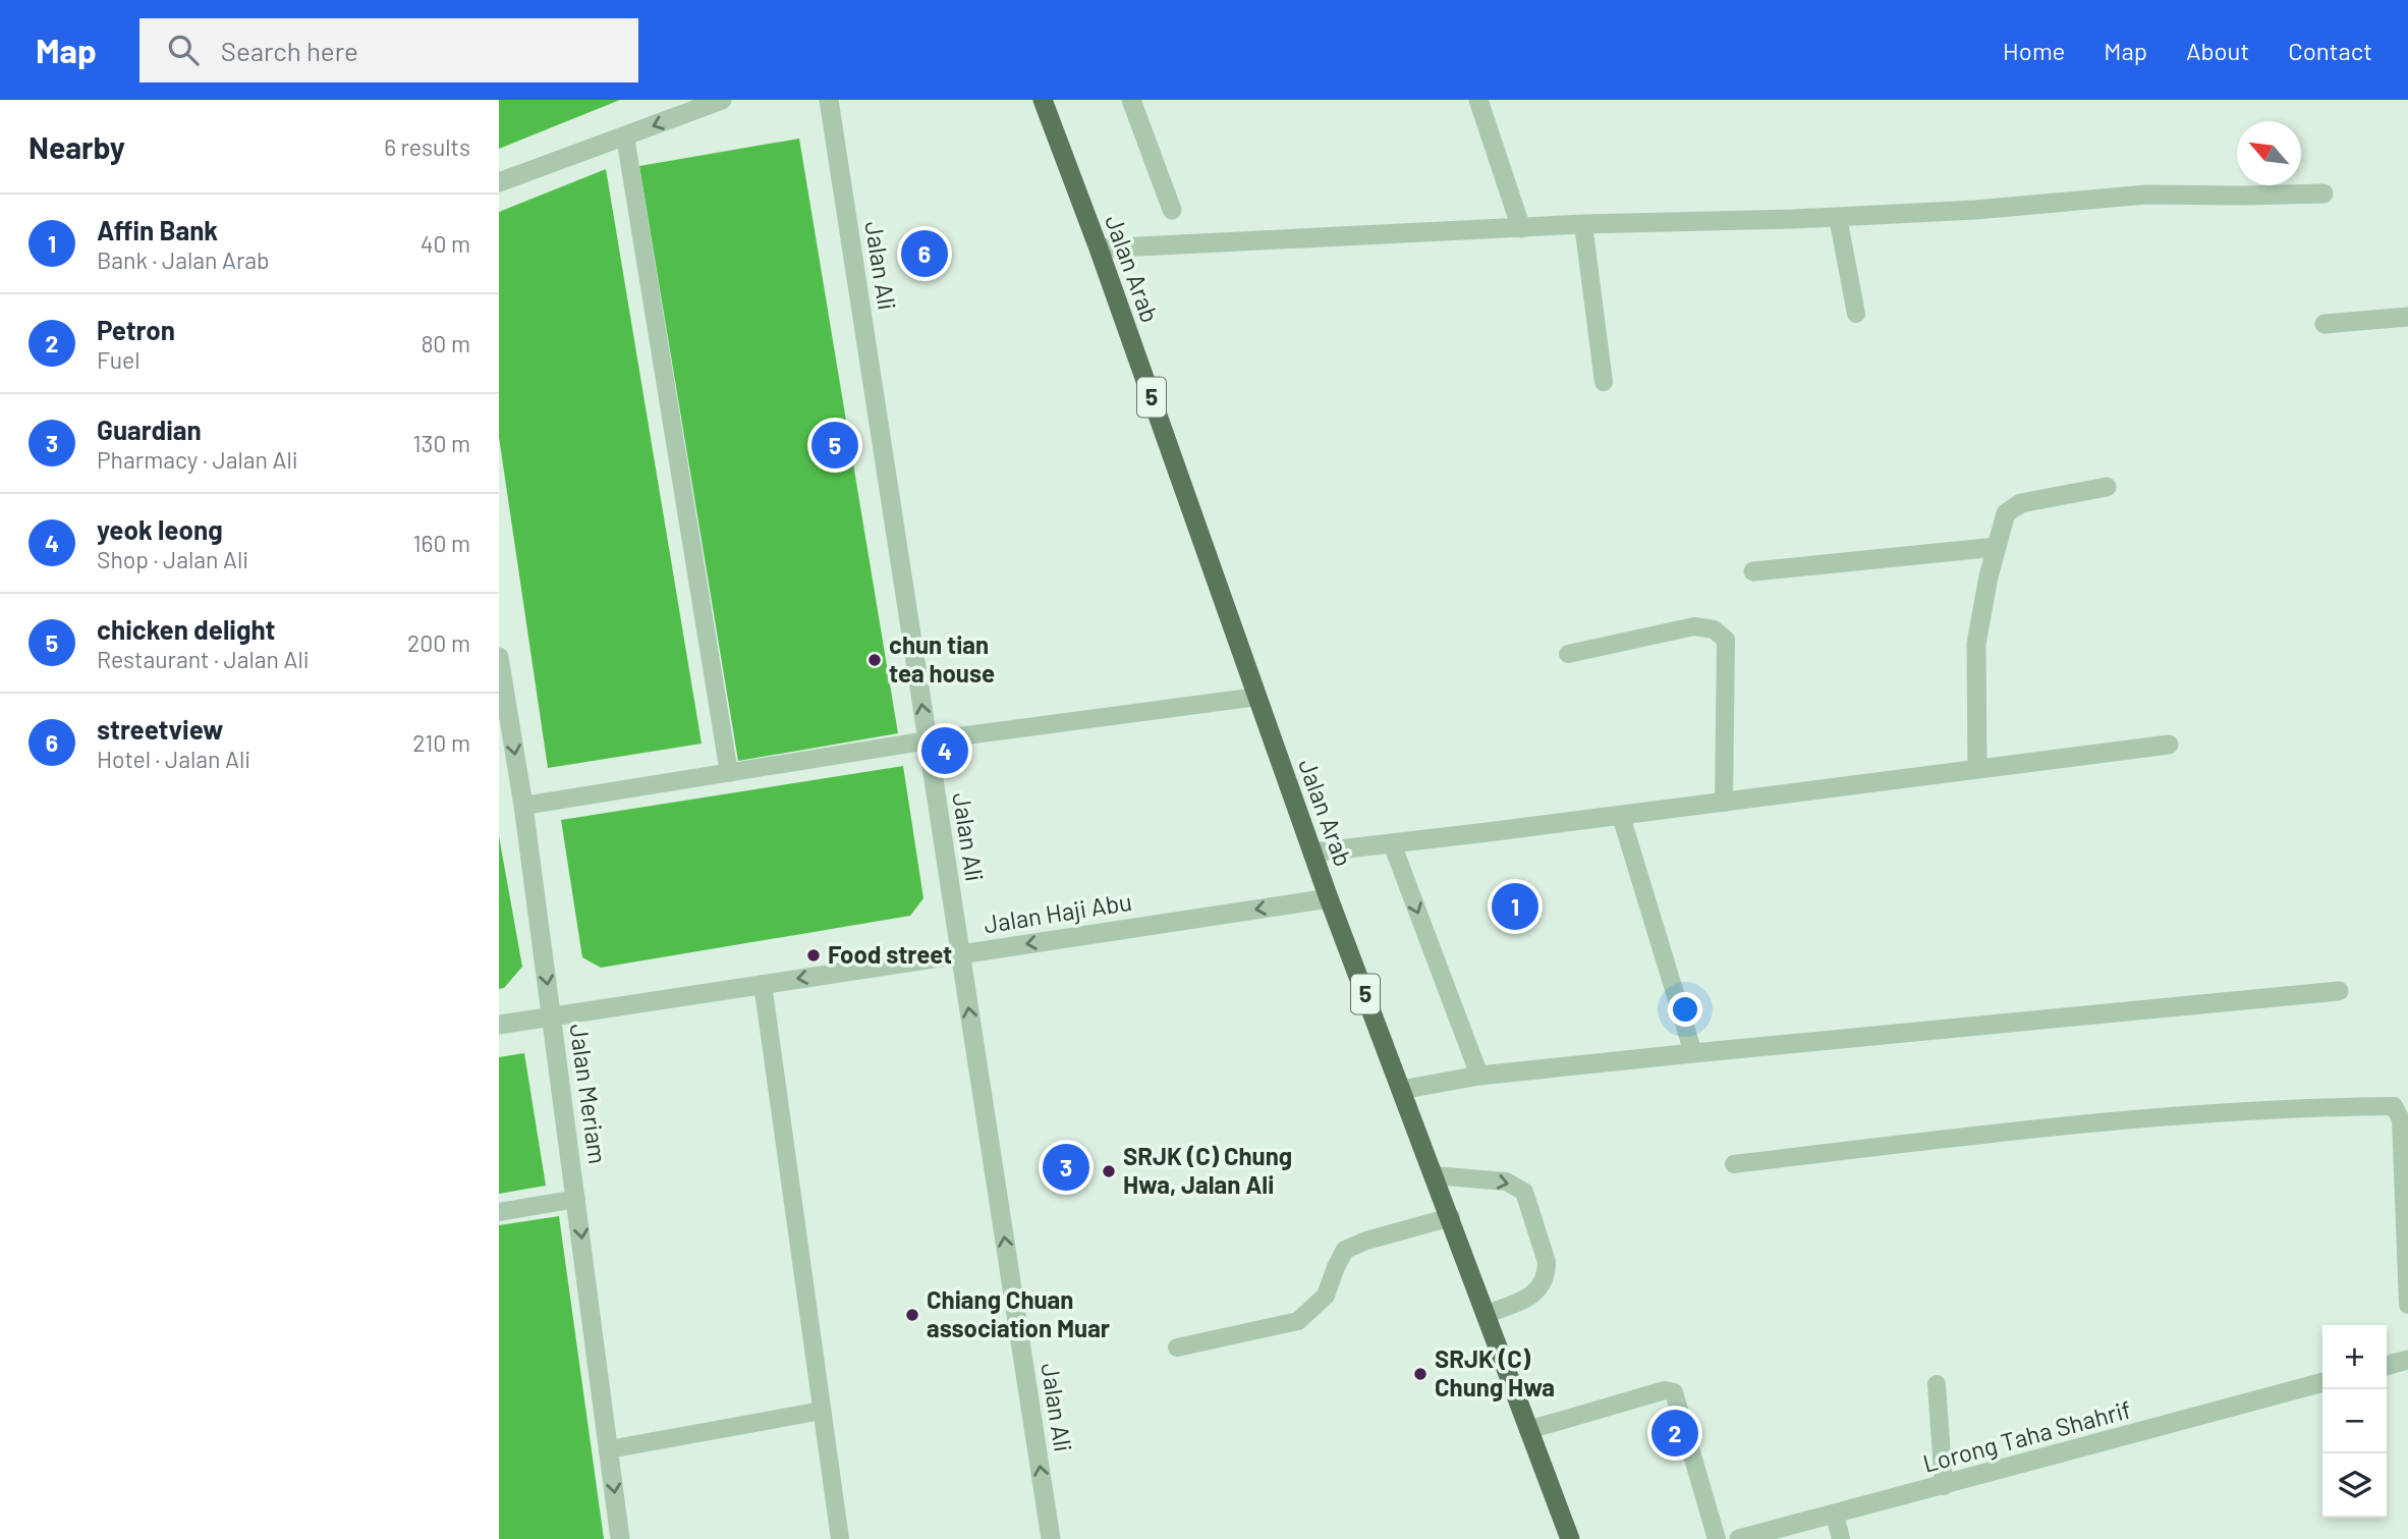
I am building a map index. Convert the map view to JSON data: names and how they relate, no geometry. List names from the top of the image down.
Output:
{
  "streets": {
    "main road": ["Jalan Arab", "5"],
    "street": [
      "Jalan Ali",
      "Jalan Haji Abu",
      "Jalan Meriam",
      "Lorong Taha Shahrif"
    ]
  },
  "crossings": [
    ["Jalan Ali", "Jalan Haji Abu"],
    ["Jalan Arab", "Jalan Haji Abu"],
    ["Jalan Haji Abu", "Jalan Meriam"]
  ],
  "one_way": ["Jalan Ali", "Jalan Haji Abu", "Jalan Meriam"],
  "places": [
    "chun tian tea house",
    "Food street",
    "SRJK (C) Chung Hwa, Jalan Ali",
    "Chiang Chuan association Muar",
    "SRJK (C) Chung Hwa"
  ],
  "north": "top left",
  "page": {
    "header": "Map",
    "search": "Search here",
    "nav": [
      "Home",
      "Map",
      "About",
      "Contact"
    ],
    "heading": ["Nearby", "6 results"],
    "list": [
      {
        "mark": "1",
        "name": "Affin Bank",
        "note": "Bank · Jalan Arab",
        "value": "40 m"
      },
      {
        "mark": "2",
        "name": "Petron",
        "note": "Fuel",
        "value": "80 m"
      },
      {
        "mark": "3",
        "name": "Guardian",
        "note": "Pharmacy · Jalan Ali",
        "value": "130 m"
      },
      {
        "mark": "4",
        "name": "yeok leong",
        "note": "Shop · Jalan Ali",
        "value": "160 m"
      },
      {
        "mark": "5",
        "name": "chicken delight",
        "note": "Restaurant · Jalan Ali",
        "value": "200 m"
      },
      {
        "mark": "6",
        "name": "streetview",
        "note": "Hotel · Jalan Ali",
        "value": "210 m"
      }
    ],
    "pins": [
      "6",
      "5",
      "4",
      "1",
      "3",
      "2"
    ],
    "map_buttons": ["+", "−"]
  }
}
